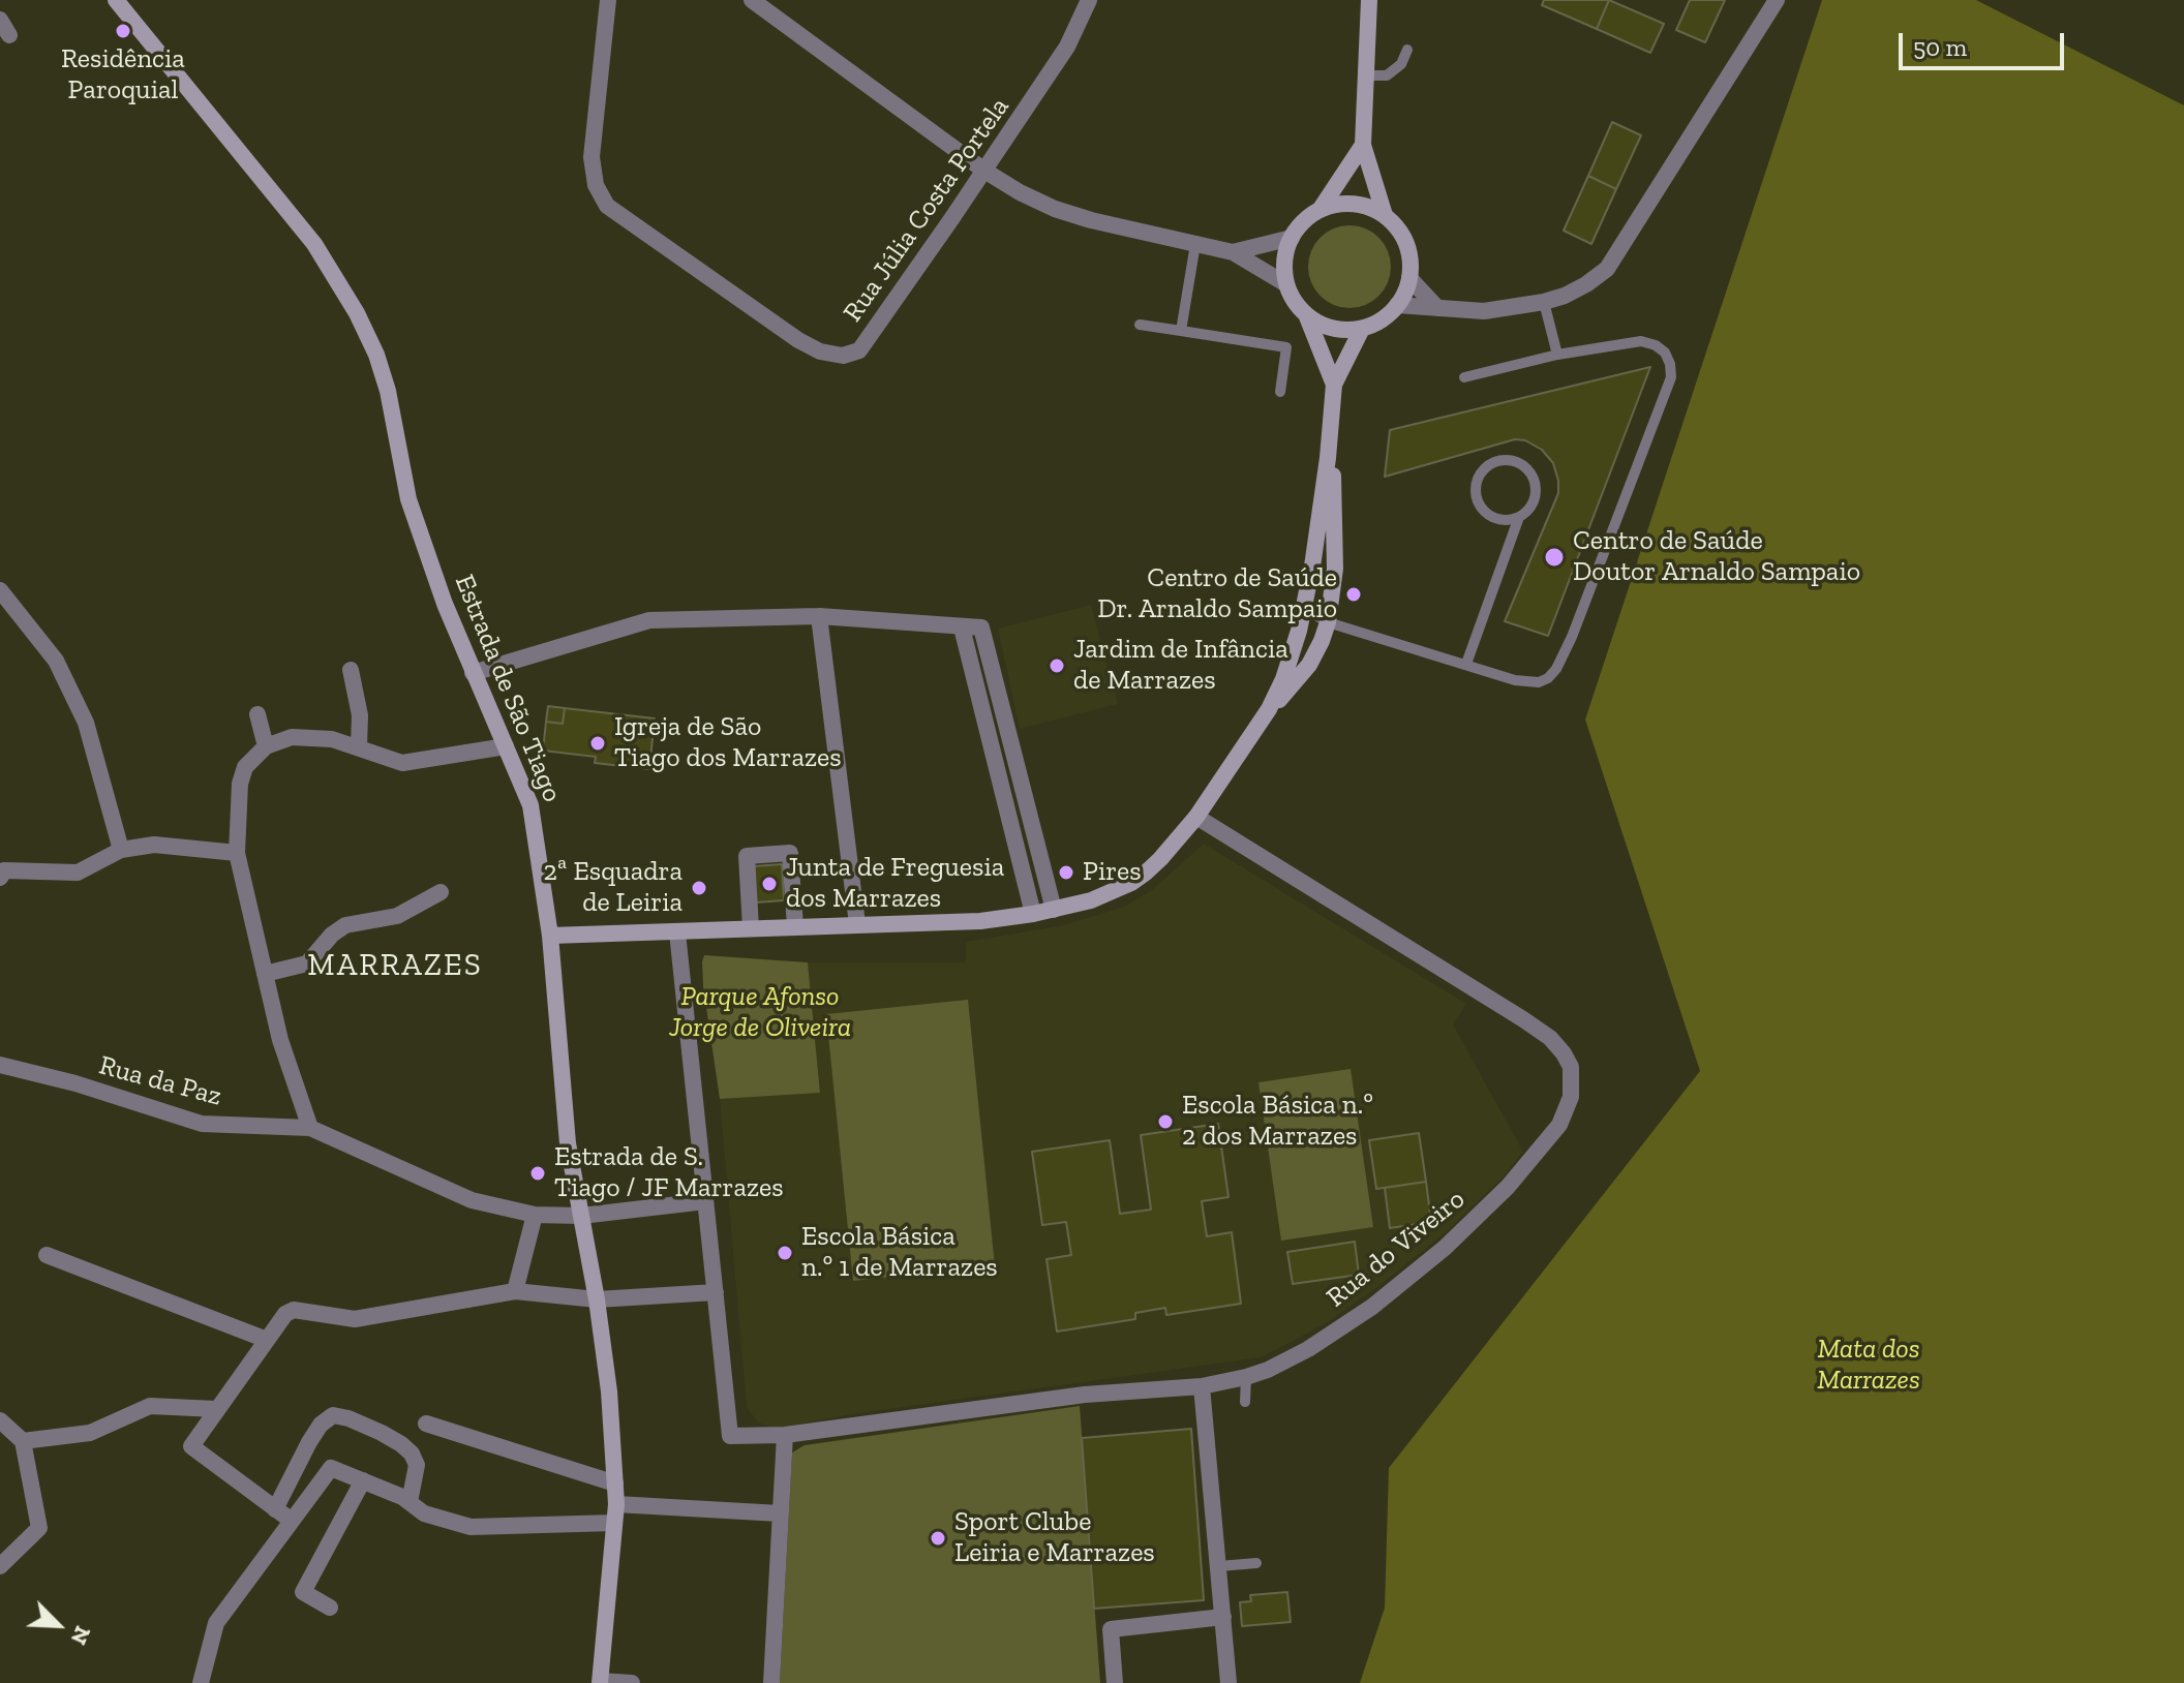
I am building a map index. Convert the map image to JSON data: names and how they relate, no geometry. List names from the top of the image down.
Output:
{
  "streets": {
    "main road": ["Estrada de São Tiago"],
    "street": ["Rua Júlia Costa Portela", "Rua da Paz", "Rua do Viveiro"]
  },
  "districts": ["MARRAZES"],
  "parks": ["Parque Afonso Jorge de Oliveira", "Mata dos Marrazes"],
  "places": [
    "Residência Paroquial",
    "Centro de Saúde Doutor Arnaldo Sampaio",
    "Centro de Saúde Dr. Arnaldo Sampaio",
    "Jardim de Infância de Marrazes",
    "Igreja de São Tiago dos Marrazes",
    "Pires",
    "Junta de Freguesia dos Marrazes",
    "2ª Esquadra de Leiria",
    "Escola Básica n.º 2 dos Marrazes",
    "Estrada de S. Tiago / JF Marrazes",
    "Escola Básica n.º 1 de Marrazes",
    "Sport Clube Leiria e Marrazes"
  ],
  "scale_bar": "50 m",
  "north": "bottom right"
}
